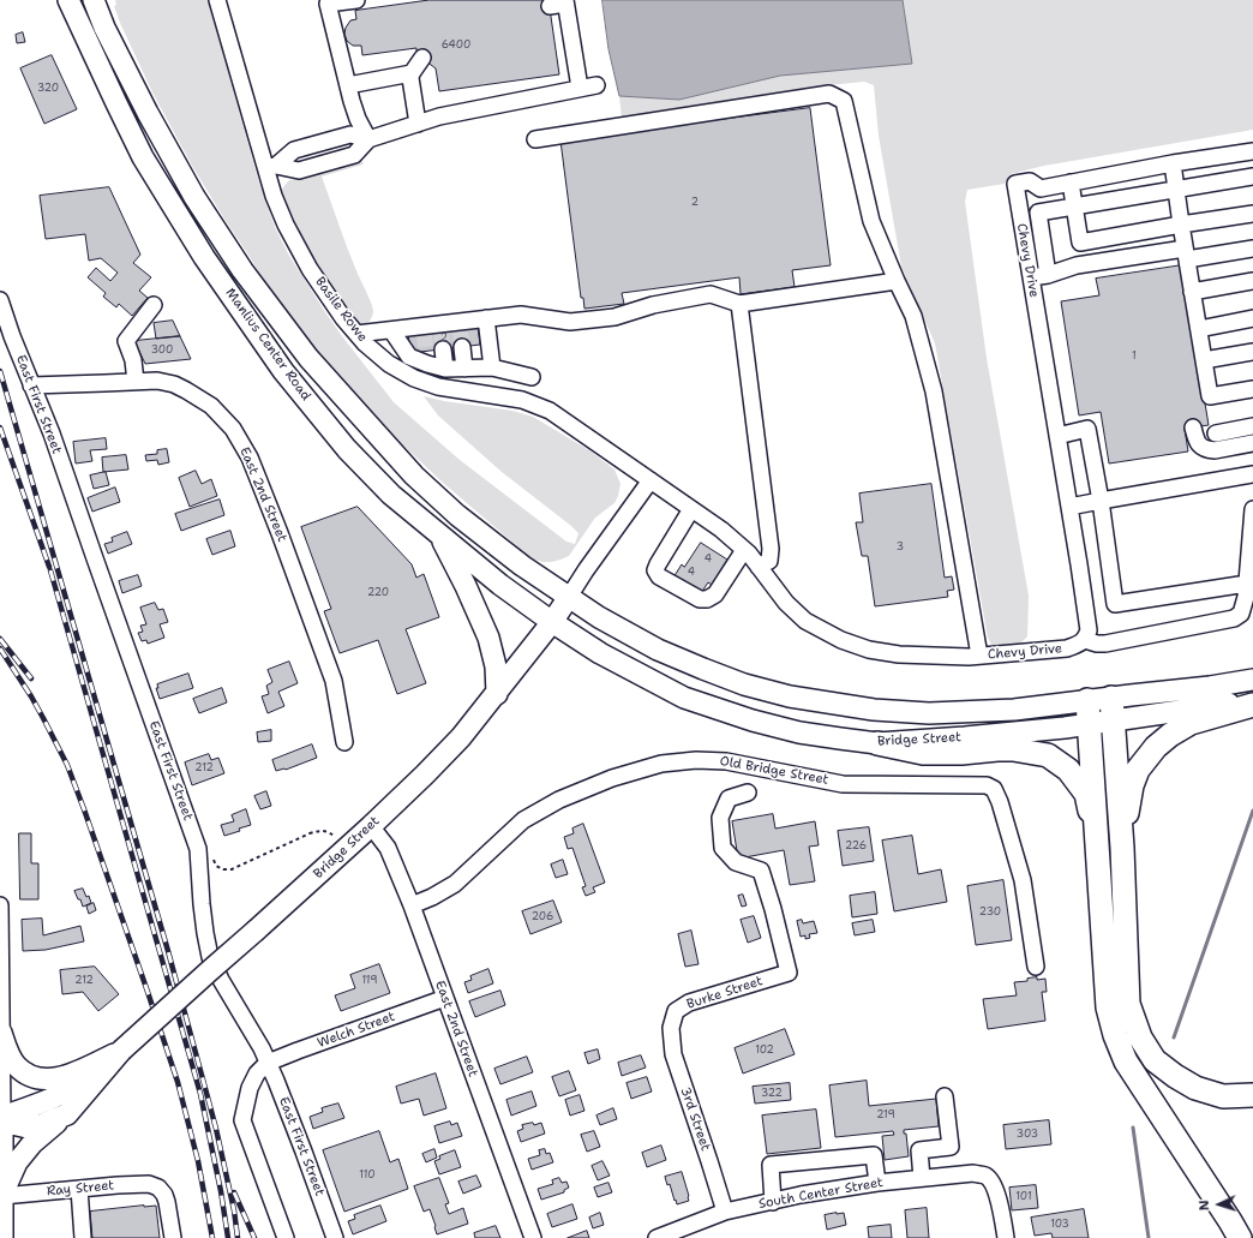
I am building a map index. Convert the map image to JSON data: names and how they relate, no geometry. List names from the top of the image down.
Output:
{
  "streets": {
    "main road": ["Manlius Center Road", "Bridge Street"],
    "street": [
      "Chevy Drive",
      "Basile Rowe",
      "East First Street",
      "East 2nd Street",
      "Old Bridge Street",
      "Burke Street",
      "Welch Street",
      "3rd Street",
      "Ray Street",
      "South Center Street"
    ]
  },
  "crossings": [
    ["Chevy Drive", "Basile Rowe"],
    ["Chevy Drive", "Bridge Street"],
    ["Basile Rowe", "Bridge Street"],
    ["Manlius Center Road", "Bridge Street"],
    ["East First Street", "East 2nd Street"],
    ["East First Street", "Welch Street"],
    ["East 2nd Street", "Bridge Street"],
    ["East 2nd Street", "Old Bridge Street"],
    ["East 2nd Street", "Welch Street"],
    ["Burke Street", "3rd Street"],
    ["3rd Street", "South Center Street"]
  ],
  "house_numbers": [
    "6400",
    "320",
    "2",
    "2",
    "300",
    "1",
    "3",
    "4",
    "4",
    "220",
    "212",
    "226",
    "230",
    "206",
    "212",
    "119",
    "102",
    "322",
    "219",
    "303",
    "110",
    "101",
    "103"
  ],
  "north": "left"
}
